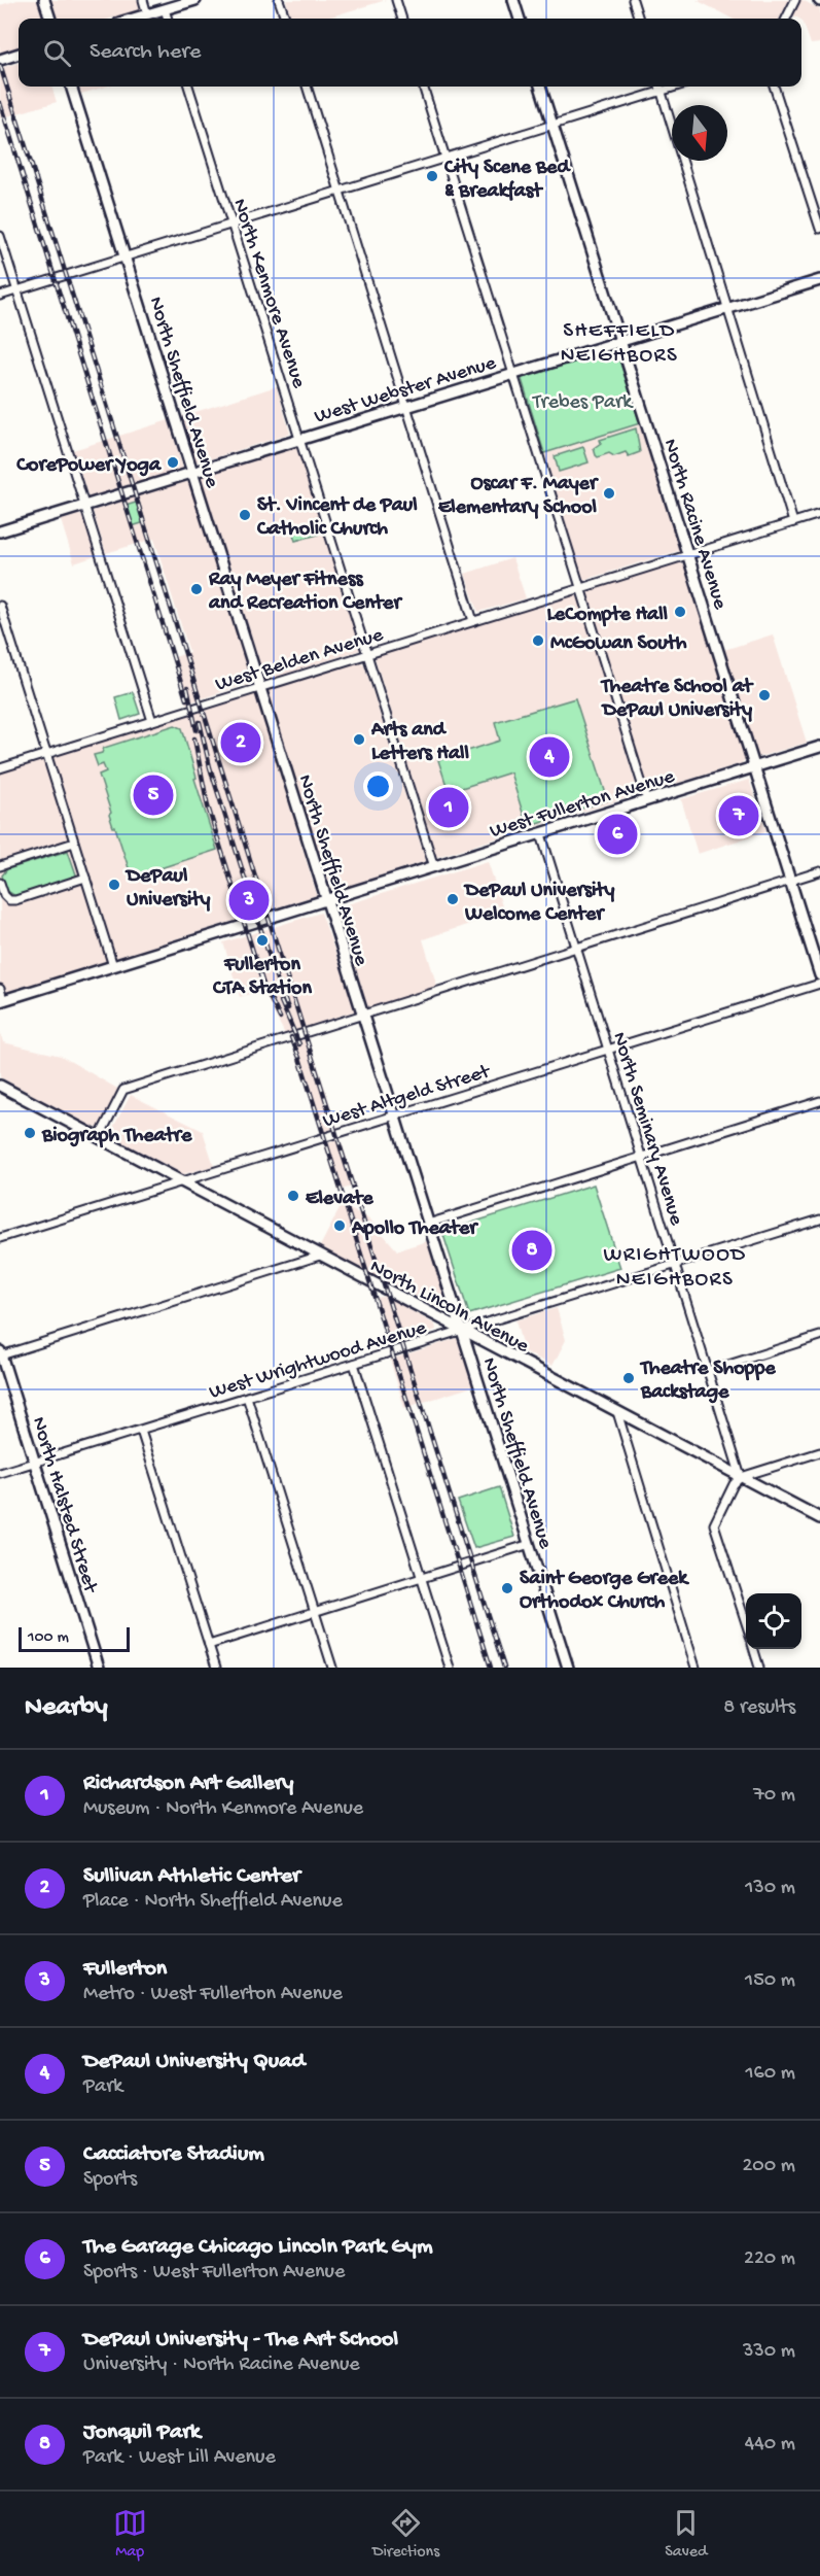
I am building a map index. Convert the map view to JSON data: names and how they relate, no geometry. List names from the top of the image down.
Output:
{
  "streets": {
    "street": [
      "North Kenmore Avenue",
      "West Webster Avenue",
      "North Sheffield Avenue",
      "North Racine Avenue",
      "West Belden Avenue",
      "West Fullerton Avenue",
      "West Altgeld Street",
      "North Seminary Avenue",
      "North Lincoln Avenue",
      "West Wrightwood Avenue",
      "North Halsted Street"
    ]
  },
  "crossings": [
    ["North Kenmore Avenue", "West Webster Avenue"],
    ["North Kenmore Avenue", "West Belden Avenue"],
    ["North Kenmore Avenue", "West Fullerton Avenue"],
    ["West Webster Avenue", "North Sheffield Avenue"],
    ["West Webster Avenue", "North Racine Avenue"],
    ["North Sheffield Avenue", "West Belden Avenue"],
    ["North Sheffield Avenue", "West Fullerton Avenue"],
    ["North Sheffield Avenue", "West Altgeld Street"],
    ["North Sheffield Avenue", "North Lincoln Avenue"],
    ["North Sheffield Avenue", "West Wrightwood Avenue"],
    ["North Racine Avenue", "West Belden Avenue"],
    ["North Racine Avenue", "West Fullerton Avenue"],
    ["West Fullerton Avenue", "North Seminary Avenue"],
    ["West Altgeld Street", "North Seminary Avenue"],
    ["West Altgeld Street", "North Lincoln Avenue"],
    ["North Seminary Avenue", "North Lincoln Avenue"],
    ["North Seminary Avenue", "West Wrightwood Avenue"],
    ["North Lincoln Avenue", "West Wrightwood Avenue"],
    ["West Wrightwood Avenue", "North Halsted Street"]
  ],
  "districts": ["SHEFFIELD NEIGHBORS", "WRIGHTWOOD NEIGHBORS"],
  "parks": ["Trebes Park"],
  "places": [
    "City Scene Bed & Breakfast",
    "CorePower Yoga",
    "Oscar F. Mayer Elementary School",
    "St. Vincent de Paul Catholic Church",
    "Ray Meyer Fitness and Recreation Center",
    "LeCompte Hall",
    "McGowan South",
    "Theatre School at DePaul University",
    "Arts and Letters Hall",
    "DePaul University",
    "DePaul University Welcome Center",
    "Fullerton CTA Station",
    "Biograph Theatre",
    "Elevate",
    "Apollo Theater",
    "Theatre Shoppe Backstage",
    "Saint George Greek Orthodox Church"
  ],
  "scale_bar": "100 m",
  "north": "bottom",
  "page": {
    "search": "Search here",
    "pins": [
      "2",
      "4",
      "5",
      "1",
      "7",
      "6",
      "3",
      "8"
    ],
    "scale": "100 m",
    "heading": ["Nearby", "8 results"],
    "list": [
      {
        "mark": "1",
        "name": "Richardson Art Gallery",
        "note": "Museum · North Kenmore Avenue",
        "value": "70 m"
      },
      {
        "mark": "2",
        "name": "Sullivan Athletic Center",
        "note": "Place · North Sheffield Avenue",
        "value": "130 m"
      },
      {
        "mark": "3",
        "name": "Fullerton",
        "note": "Metro · West Fullerton Avenue",
        "value": "150 m"
      },
      {
        "mark": "4",
        "name": "DePaul University Quad",
        "note": "Park",
        "value": "160 m"
      },
      {
        "mark": "5",
        "name": "Cacciatore Stadium",
        "note": "Sports",
        "value": "200 m"
      },
      {
        "mark": "6",
        "name": "The Garage Chicago Lincoln Park Gym",
        "note": "Sports · West Fullerton Avenue",
        "value": "220 m"
      },
      {
        "mark": "7",
        "name": "DePaul University - The Art School",
        "note": "University · North Racine Avenue",
        "value": "330 m"
      },
      {
        "mark": "8",
        "name": "Jonquil Park",
        "note": "Park · West Lill Avenue",
        "value": "440 m"
      }
    ],
    "nav": ["Map", "Directions", "Saved"]
  }
}
